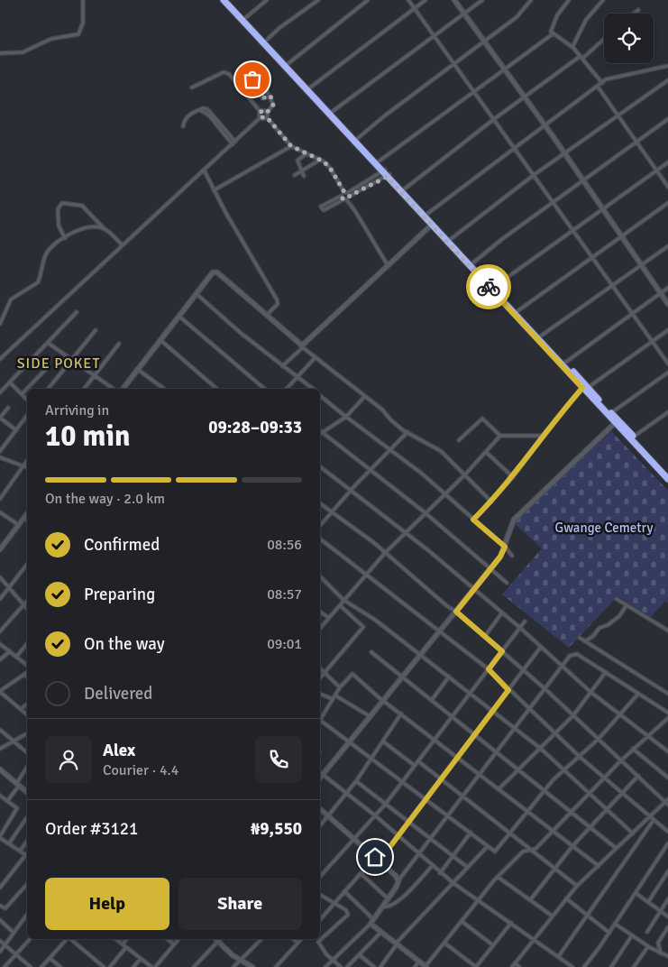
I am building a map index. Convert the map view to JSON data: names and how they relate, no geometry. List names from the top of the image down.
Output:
{
  "districts": ["SIDE POKET"],
  "parks": ["Gwange Cemetry"],
  "page": {
    "heading": ["10 min", "Arriving in", "09:28–09:33"],
    "panel": [
      "Alex",
      "Courier · 4.4",
      "Order #3121",
      "₦9,550"
    ],
    "bar": "On the way · 2.0 km",
    "list": [
      ["Confirmed", "08:56"],
      ["Preparing", "08:57"],
      ["On the way", "09:01"],
      "Delivered"
    ],
    "buttons": ["Help", "Share"]
  }
}
